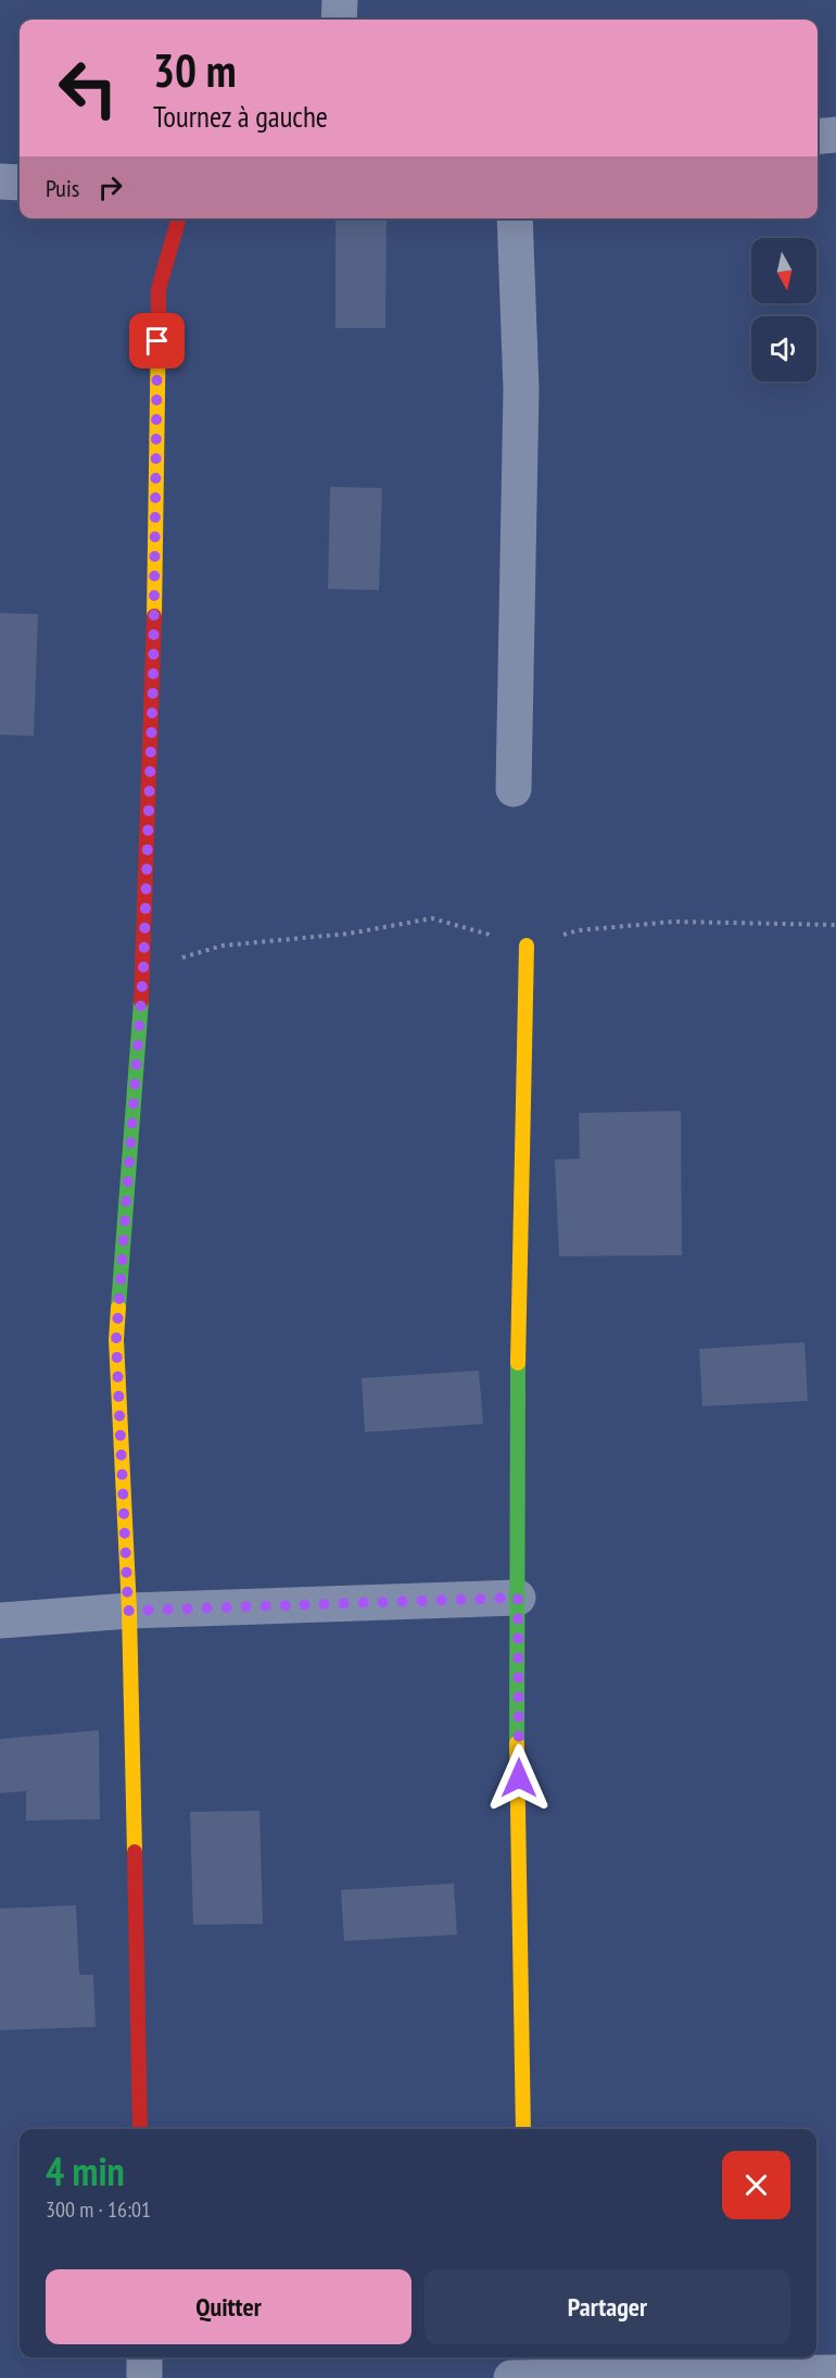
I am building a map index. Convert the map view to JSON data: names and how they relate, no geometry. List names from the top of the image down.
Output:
{
  "north": "bottom",
  "page": {
    "turn": ["30 m", "Tournez à gauche"],
    "then": "Puis",
    "heading": ["4 min", "300 m · 16:01"],
    "buttons": ["Quitter", "Partager"]
  }
}
